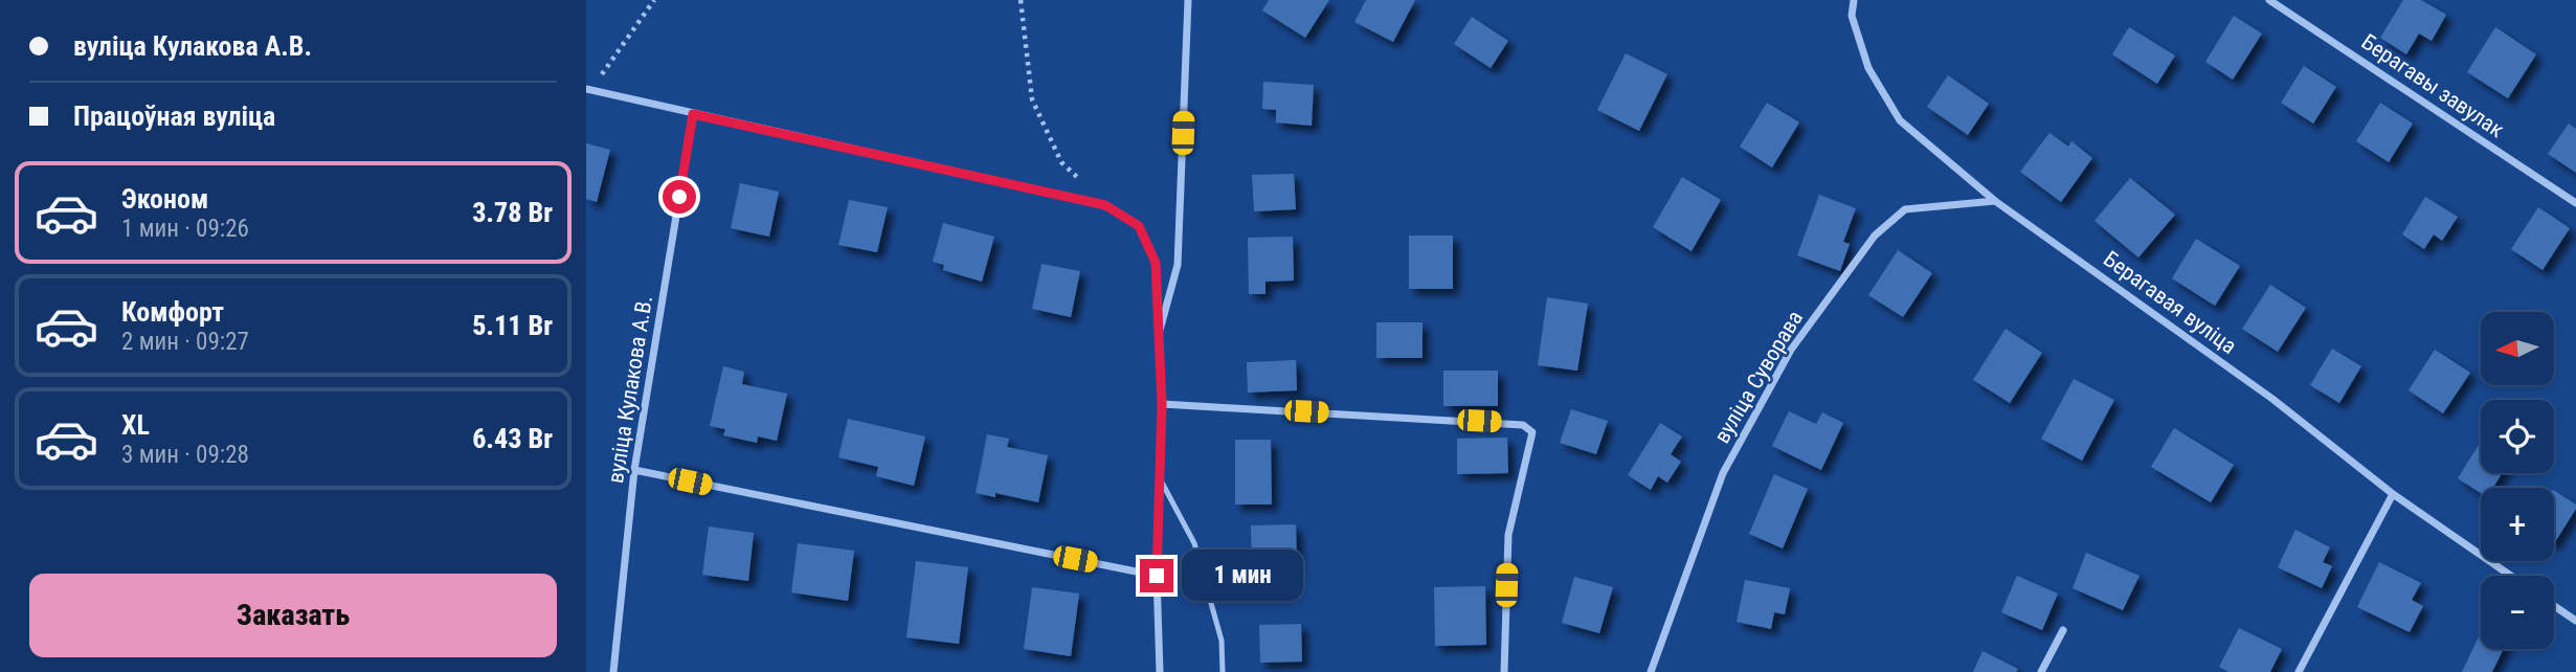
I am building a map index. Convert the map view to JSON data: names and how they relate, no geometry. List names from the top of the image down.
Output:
{
  "streets": {
    "street": [
      "Берагавы завулак",
      "Берагавая вуліца",
      "вуліца Суворава",
      "вуліца Кулакова А.В."
    ]
  },
  "crossings": [
    ["Берагавая вуліца", "вуліца Суворава"]
  ],
  "north": "left",
  "page": {
    "banner": ["вуліца Кулакова А.В.", "Працоўная вуліца"],
    "list": [
      {
        "name": "Эконом",
        "note": "1 мин · 09:26",
        "value": "3.78 Br"
      },
      {
        "name": "Комфорт",
        "note": "2 мин · 09:27",
        "value": "5.11 Br"
      },
      {
        "name": "XL",
        "note": "3 мин · 09:28",
        "value": "6.43 Br"
      }
    ],
    "map_buttons": ["+", "−"],
    "bubble": "1 мин",
    "buttons": "Заказать"
  }
}
